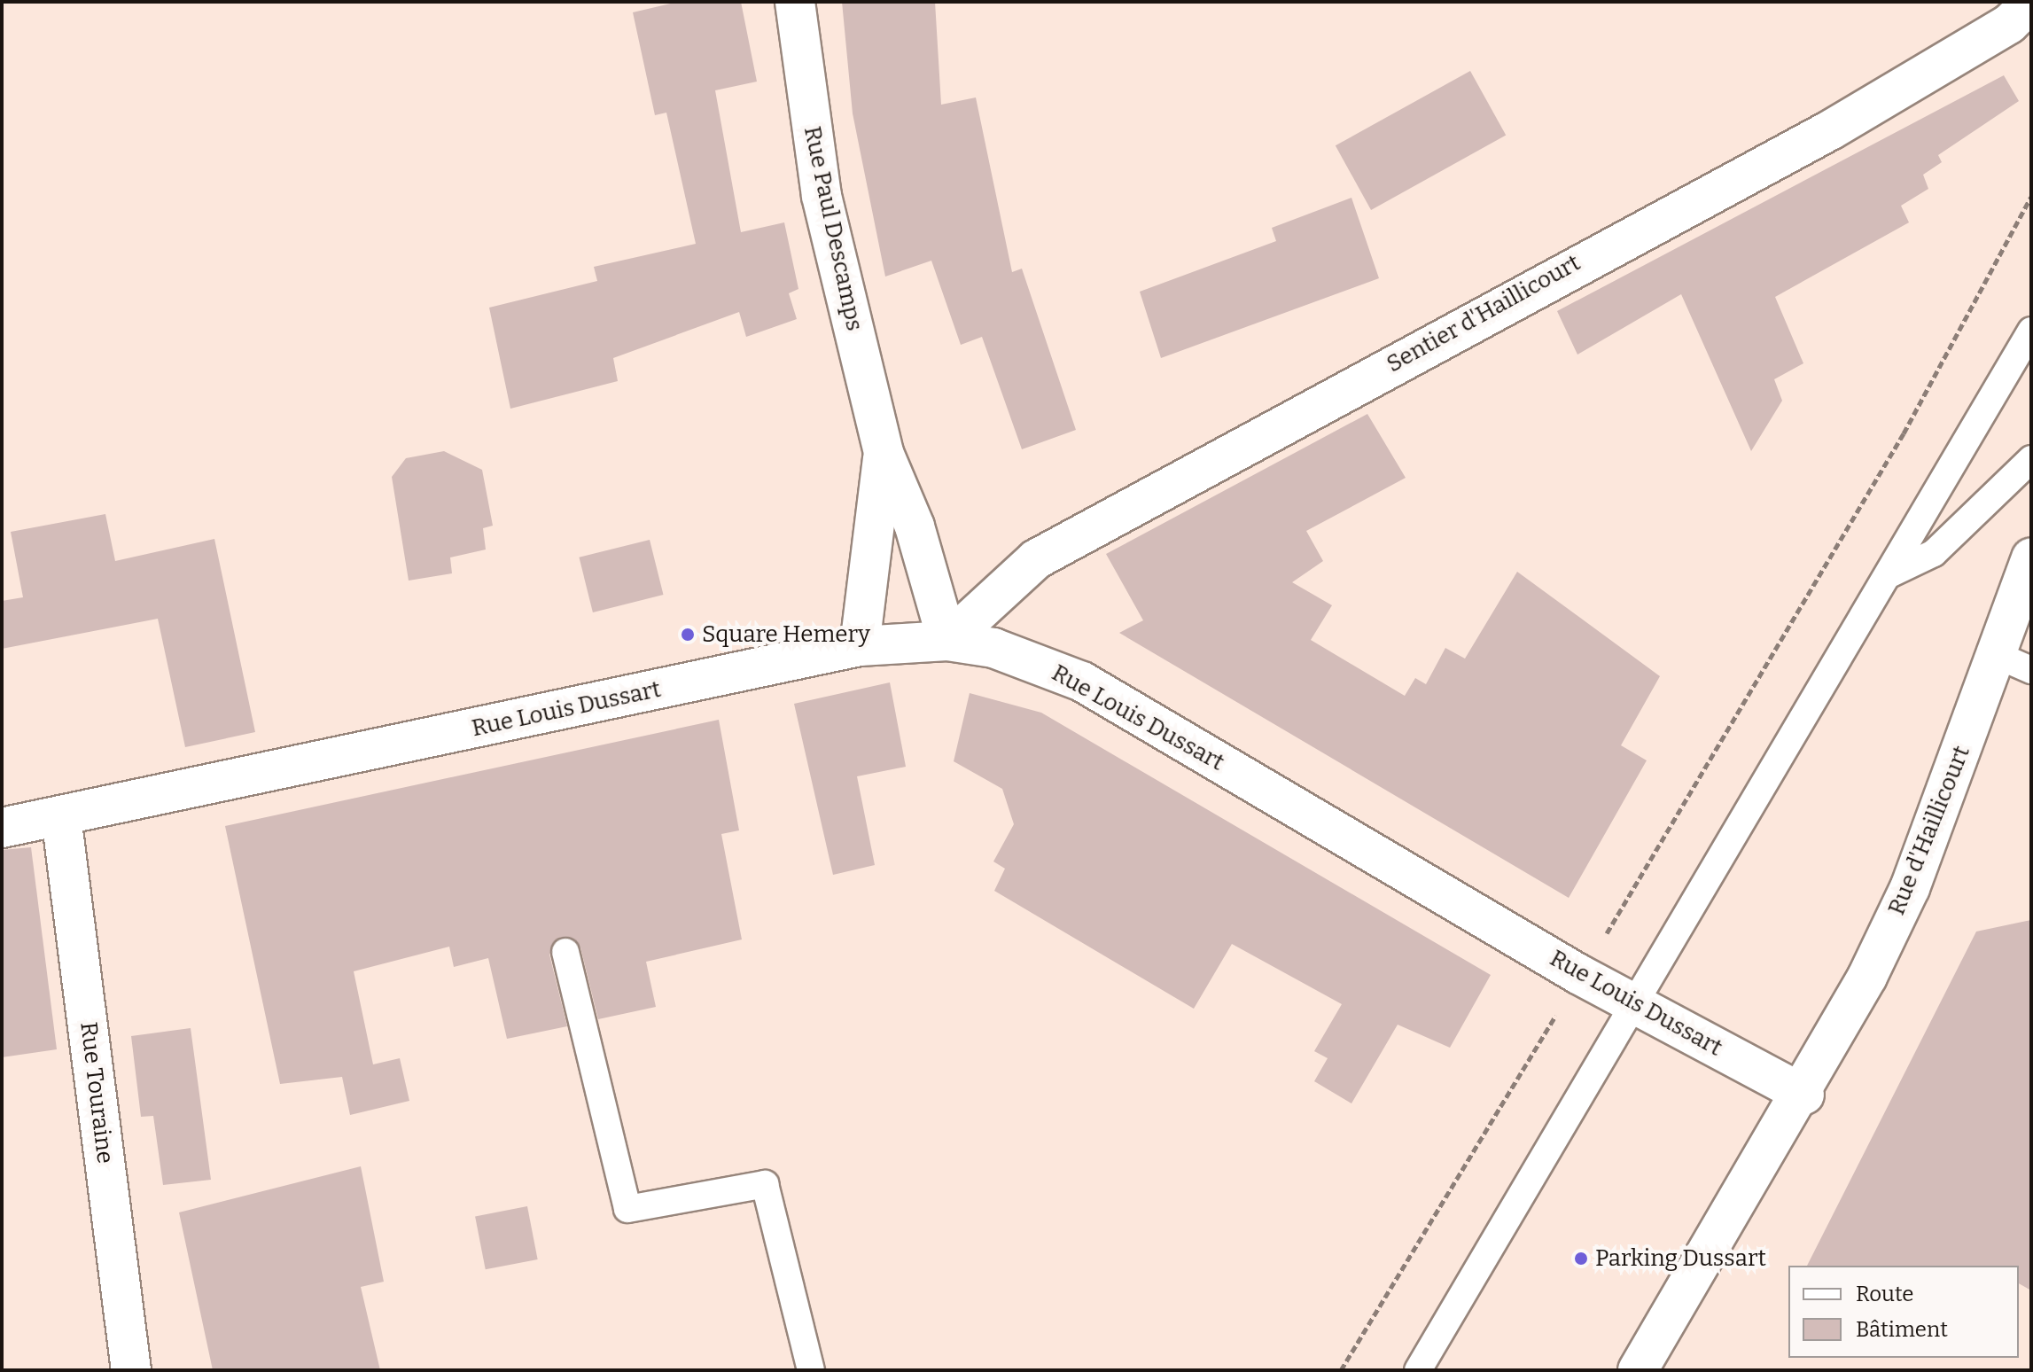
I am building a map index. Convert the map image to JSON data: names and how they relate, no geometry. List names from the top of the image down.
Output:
{
  "streets": {
    "street": [
      "Rue Paul Descamps",
      "Sentier d'Haillicourt",
      "Rue Louis Dussart",
      "Rue d'Haillicourt",
      "Rue Touraine"
    ]
  },
  "crossings": [
    ["Rue Paul Descamps", "Sentier d'Haillicourt"],
    ["Rue Paul Descamps", "Rue Louis Dussart"],
    ["Sentier d'Haillicourt", "Rue Louis Dussart"],
    ["Rue Louis Dussart", "Rue d'Haillicourt"],
    ["Rue Louis Dussart", "Rue Touraine"]
  ],
  "places": ["Square Hemery", "Parking Dussart"],
  "legend": ["Route", "Bâtiment"]
}
